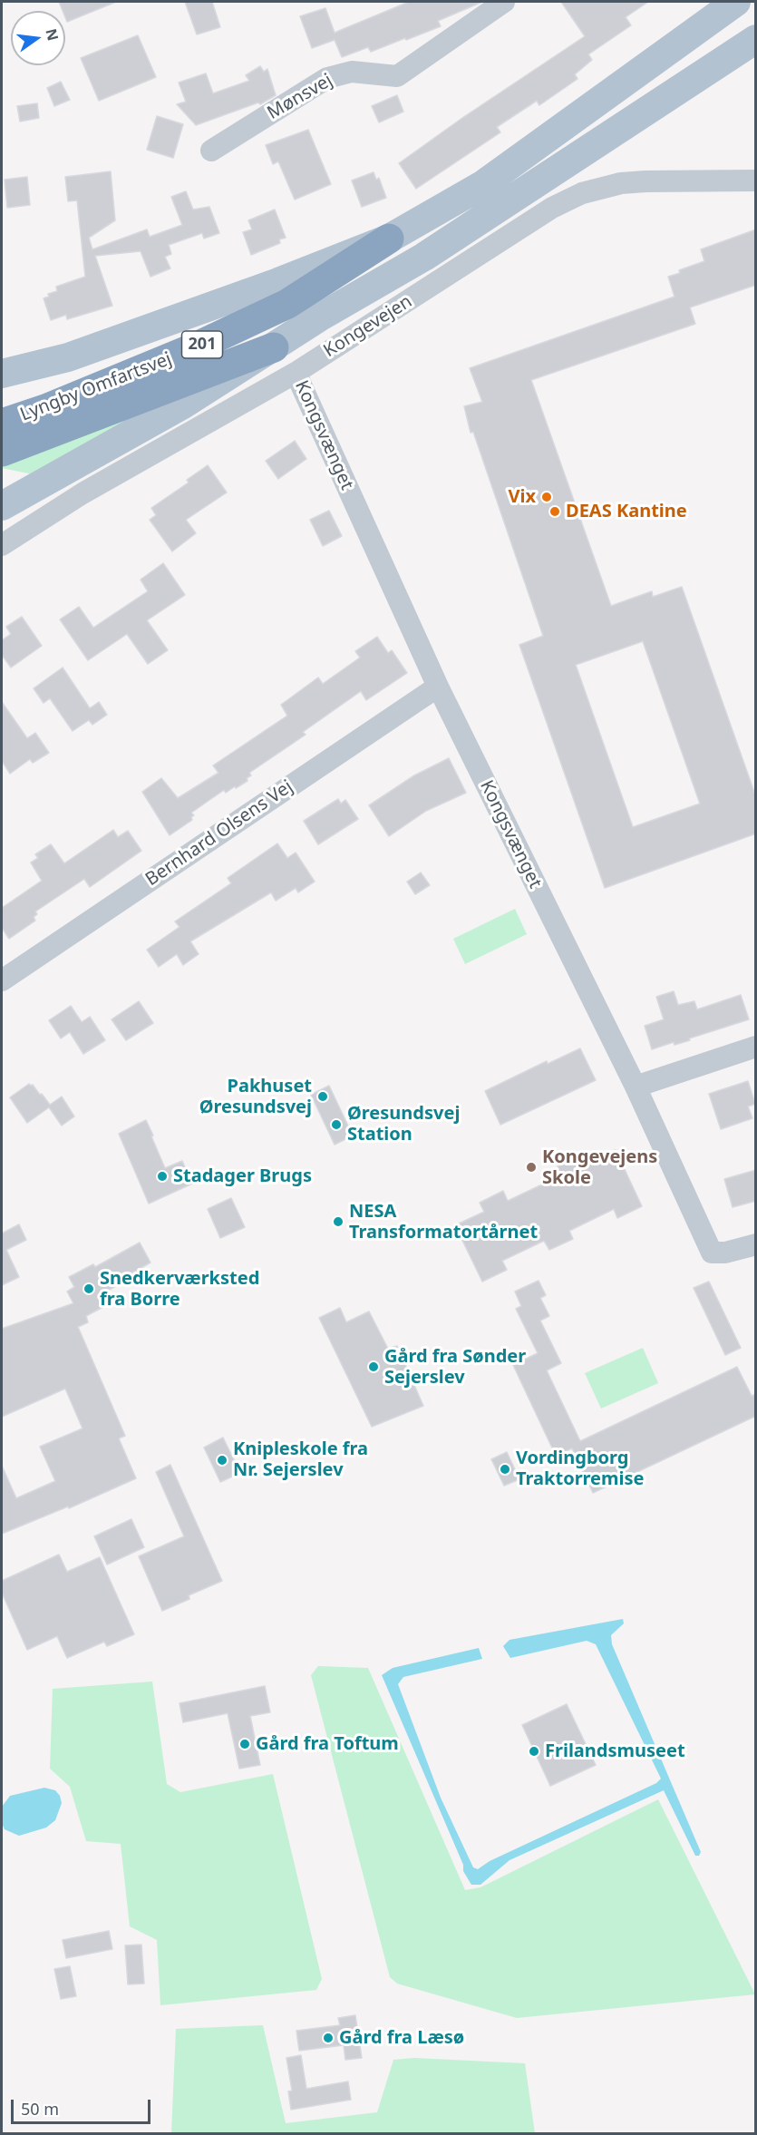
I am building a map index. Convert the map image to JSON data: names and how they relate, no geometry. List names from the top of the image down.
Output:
{
  "streets": {
    "highway": ["201", "Lyngby Omfartsvej"],
    "main road": ["Kongevejen"],
    "street": ["Mønsvej", "Kongsvænget", "Bernhard Olsens Vej"]
  },
  "crossings": [
    ["Kongevejen", "201"],
    ["Kongevejen", "Kongsvænget"],
    ["201", "Lyngby Omfartsvej"],
    ["Kongsvænget", "Bernhard Olsens Vej"]
  ],
  "places": [
    "Vix",
    "DEAS Kantine",
    "Pakhuset Øresundsvej",
    "Øresundsvej Station",
    "Kongevejens Skole",
    "Stadager Brugs",
    "NESA Transformatortårnet",
    "Snedkerværksted fra Borre",
    "Gård fra Sønder Sejerslev",
    "Knipleskole fra Nr. Sejerslev",
    "Vordingborg Traktorremise",
    "Gård fra Toftum",
    "Frilandsmuseet",
    "Gård fra Læsø"
  ],
  "scale_bar": "50 m",
  "north": "right"
}
